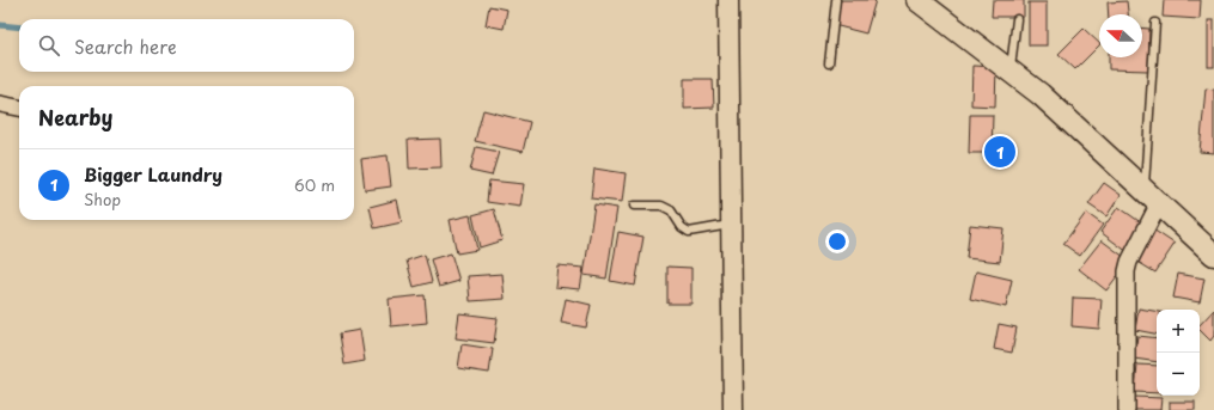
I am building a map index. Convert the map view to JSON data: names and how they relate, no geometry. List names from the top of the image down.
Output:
{
  "north": "left",
  "page": {
    "search": "Search here",
    "heading": "Nearby",
    "pins": "1",
    "list": [
      {
        "mark": "1",
        "name": "Bigger Laundry",
        "note": "Shop",
        "value": "60 m"
      }
    ],
    "map_buttons": ["+", "−"]
  }
}
